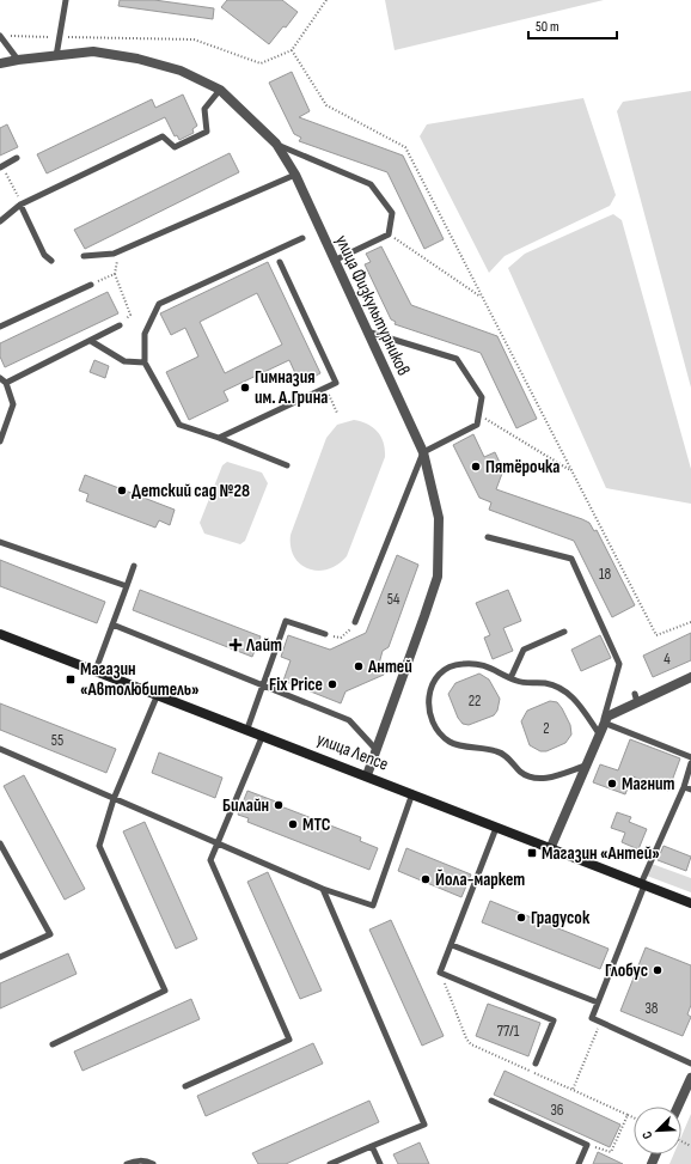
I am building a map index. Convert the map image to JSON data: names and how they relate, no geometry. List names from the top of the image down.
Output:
{
  "streets": {
    "main road": ["улица Лепсе"],
    "street": ["улица Физкультурников"]
  },
  "crossings": [
    ["улица Физкультурников", "улица Лепсе"]
  ],
  "places": {
    "other": [
      "Гимназия им. А.Грина",
      "Пятёрочка",
      "Детский сад №28",
      "Антей",
      "Fix Price",
      "Магнит",
      "Билайн",
      "МТС",
      "Йола-маркет",
      "Градусок",
      "Глобус"
    ],
    "health": ["Лайт"],
    "transit": ["Магазин «Автолюбитель»", "Магазин «Антей»"]
  },
  "house_numbers": [
    "18",
    "54",
    "4",
    "22",
    "2",
    "55",
    "38",
    "77/1",
    "36"
  ],
  "scale_bar": "50 m",
  "north": "bottom left"
}
